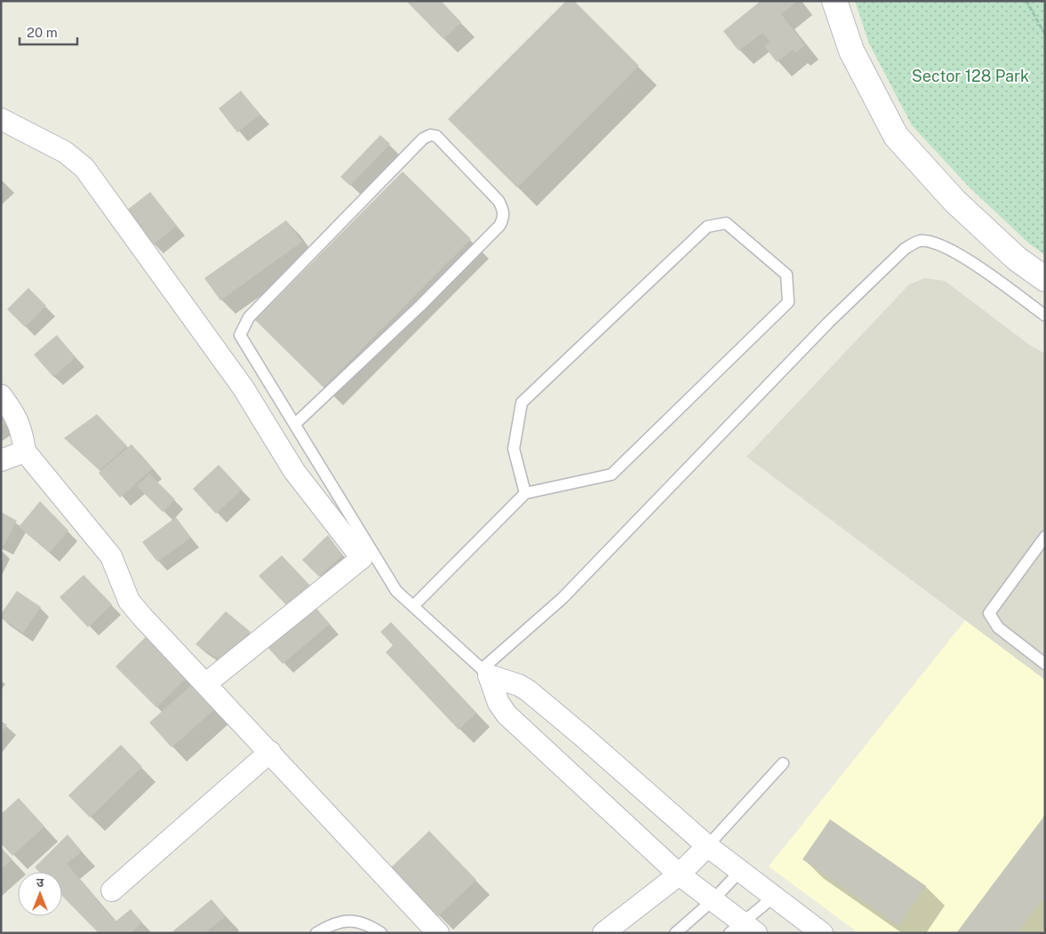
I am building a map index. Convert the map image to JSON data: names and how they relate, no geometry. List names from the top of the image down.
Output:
{
  "parks": ["Sector 128 Park"],
  "scale_bar": "20 m",
  "north": "top"
}
